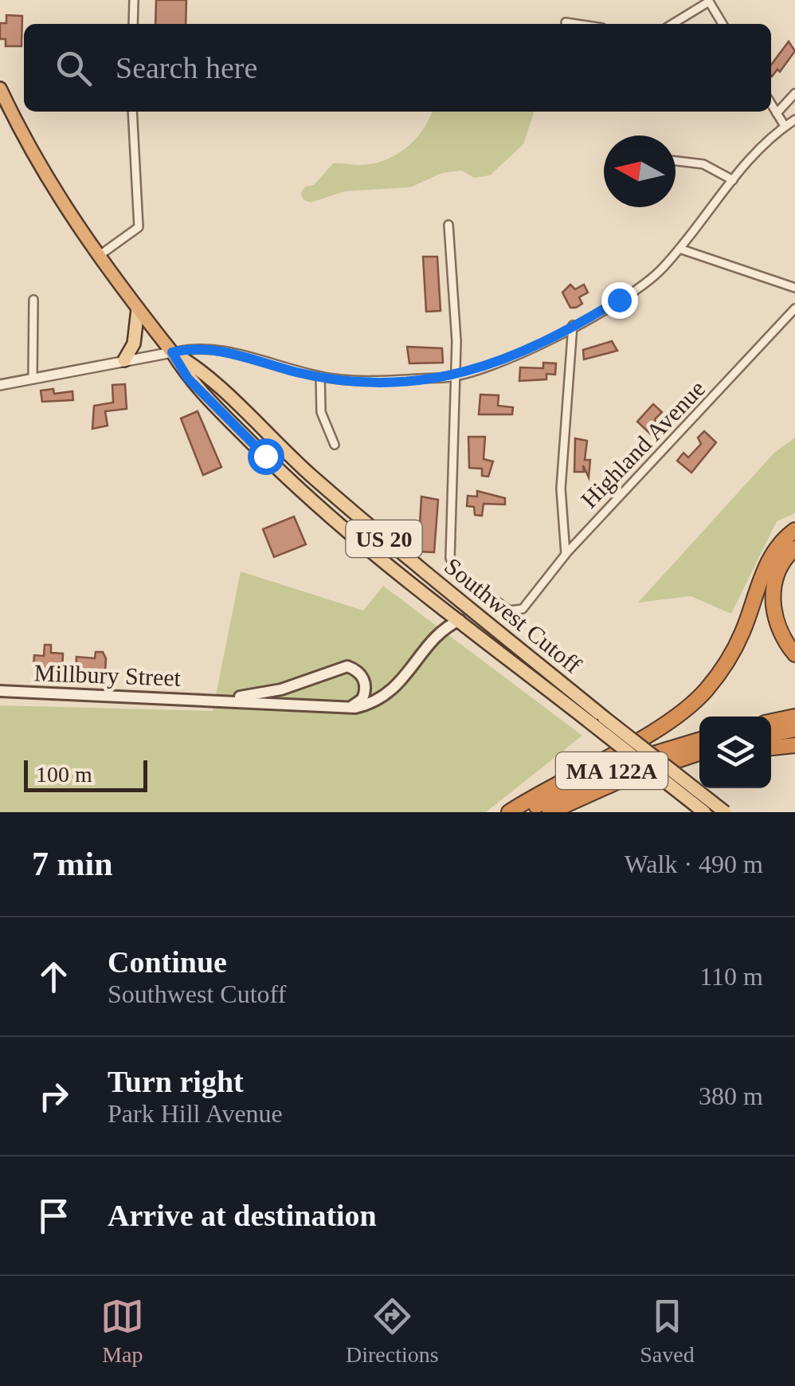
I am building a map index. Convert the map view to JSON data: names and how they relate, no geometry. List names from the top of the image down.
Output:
{
  "streets": {
    "highway": ["US 20", "Southwest Cutoff", "MA 122A"],
    "main road": ["Millbury Street"],
    "street": ["Highland Avenue"]
  },
  "crossings": [
    ["Southwest Cutoff", "Millbury Street"]
  ],
  "scale_bar": "100 m",
  "north": "left",
  "page": {
    "search": "Search here",
    "scale": "100 m",
    "heading": ["7 min", "Walk · 490 m"],
    "list": [
      ["Continue", "Southwest Cutoff", "110 m"],
      ["Turn right", "Park Hill Avenue", "380 m"],
      "Arrive at destination"
    ],
    "nav": ["Map", "Directions", "Saved"]
  }
}
